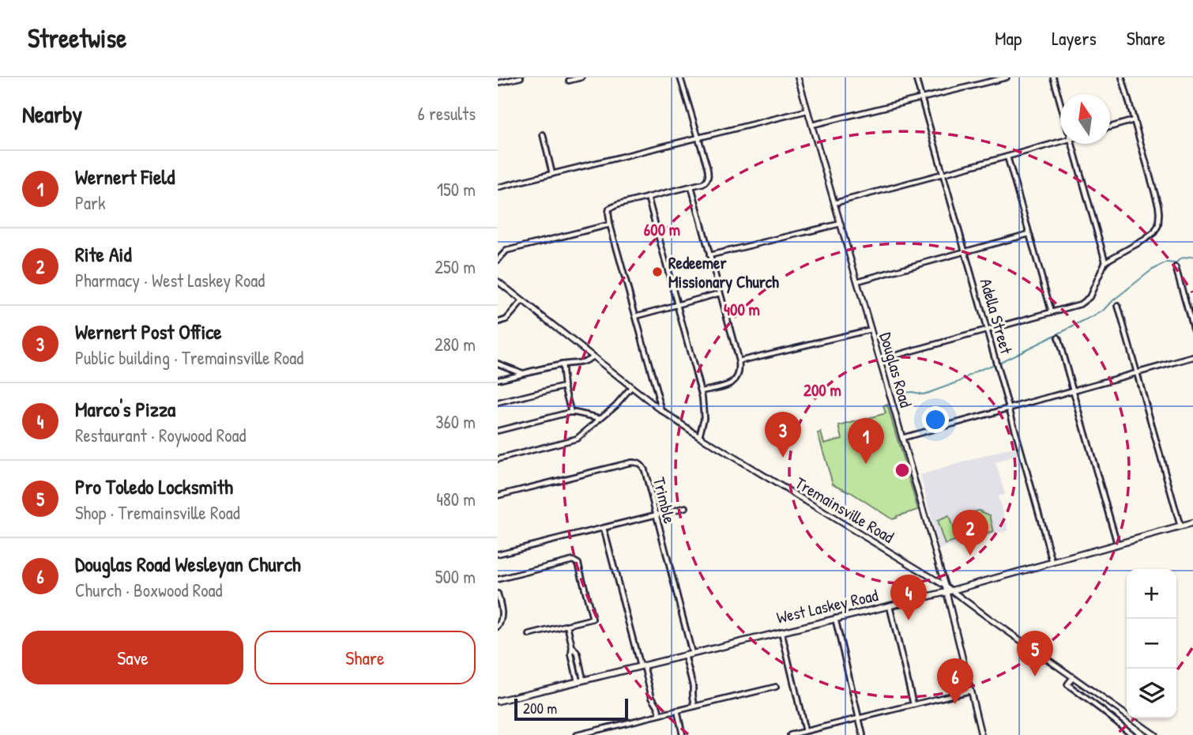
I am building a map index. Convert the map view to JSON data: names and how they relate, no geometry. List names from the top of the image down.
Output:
{
  "streets": {
    "main road": ["West Laskey Road"],
    "street": [
      "Adella Street",
      "Douglas Road",
      "Trimble",
      "Tremainsville Road"
    ]
  },
  "crossings": [
    ["Adella Street", "West Laskey Road"],
    ["Douglas Road", "Tremainsville Road"],
    ["Douglas Road", "West Laskey Road"],
    ["Trimble", "West Laskey Road"]
  ],
  "places": ["Redeemer Missionary Church"],
  "scale_bar": "200 m",
  "north": "top",
  "page": {
    "header": "Streetwise",
    "nav": ["Map", "Layers", "Share"],
    "heading": ["Nearby", "6 results"],
    "list": [
      {
        "mark": "1",
        "name": "Wernert Field",
        "note": "Park",
        "value": "150 m"
      },
      {
        "mark": "2",
        "name": "Rite Aid",
        "note": "Pharmacy · West Laskey Road",
        "value": "250 m"
      },
      {
        "mark": "3",
        "name": "Wernert Post Office",
        "note": "Public building · Tremainsville Road",
        "value": "280 m"
      },
      {
        "mark": "4",
        "name": "Marco's Pizza",
        "note": "Restaurant · Roywood Road",
        "value": "360 m"
      },
      {
        "mark": "5",
        "name": "Pro Toledo Locksmith",
        "note": "Shop · Tremainsville Road",
        "value": "480 m"
      },
      {
        "mark": "6",
        "name": "Douglas Road Wesleyan Church",
        "note": "Church · Boxwood Road",
        "value": "500 m"
      }
    ],
    "pins": [
      "3",
      "1",
      "2",
      "4",
      "5",
      "6"
    ],
    "map_buttons": ["+", "−"],
    "buttons": ["Save", "Share"],
    "scale": "200 m"
  },
  "rings": ["600 m", "400 m", "200 m"]
}
